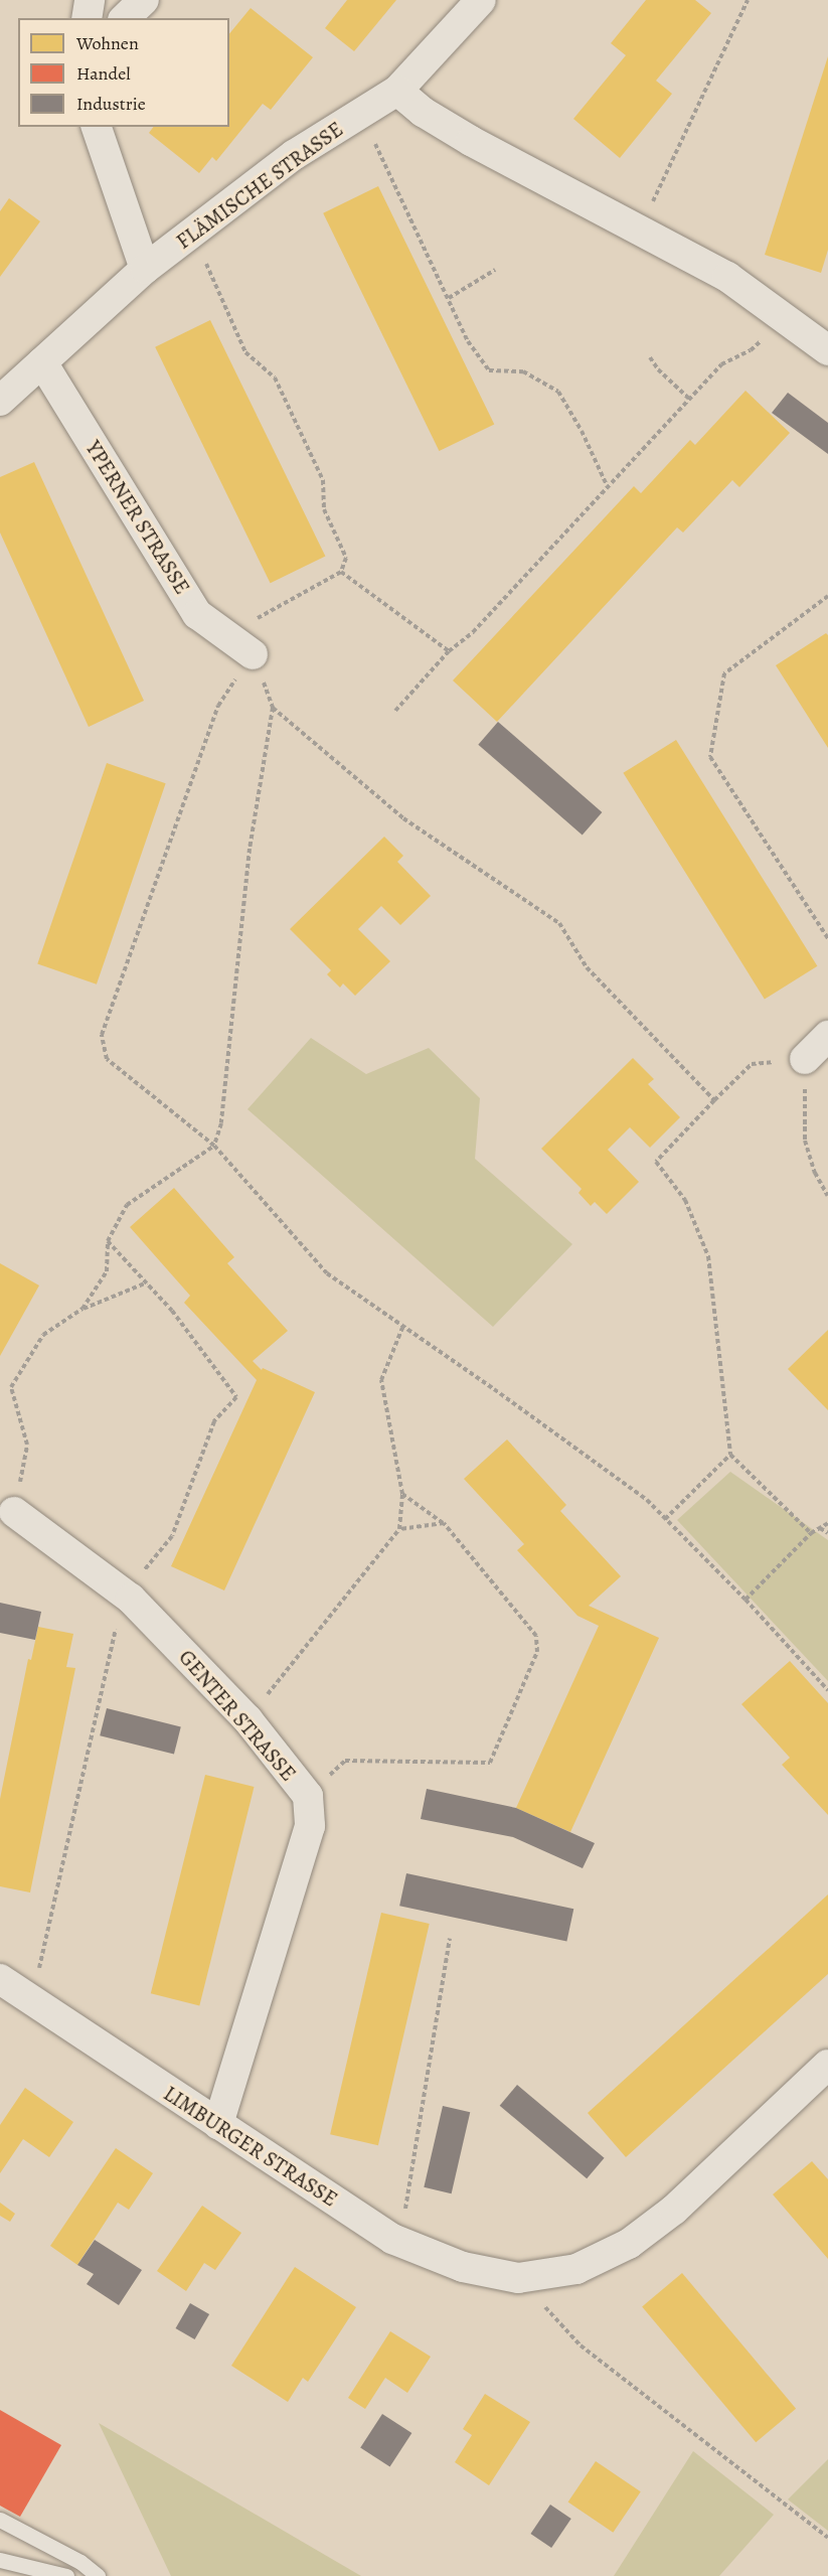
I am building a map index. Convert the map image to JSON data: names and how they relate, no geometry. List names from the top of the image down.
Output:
{
  "streets": {
    "street": [
      "FLÄMISCHE STRASSE",
      "YPERNER STRASSE",
      "GENTER STRASSE",
      "LIMBURGER STRASSE"
    ]
  },
  "crossings": [
    ["FLÄMISCHE STRASSE", "YPERNER STRASSE"],
    ["GENTER STRASSE", "LIMBURGER STRASSE"]
  ],
  "legend": ["Wohnen", "Handel", "Industrie"]
}
